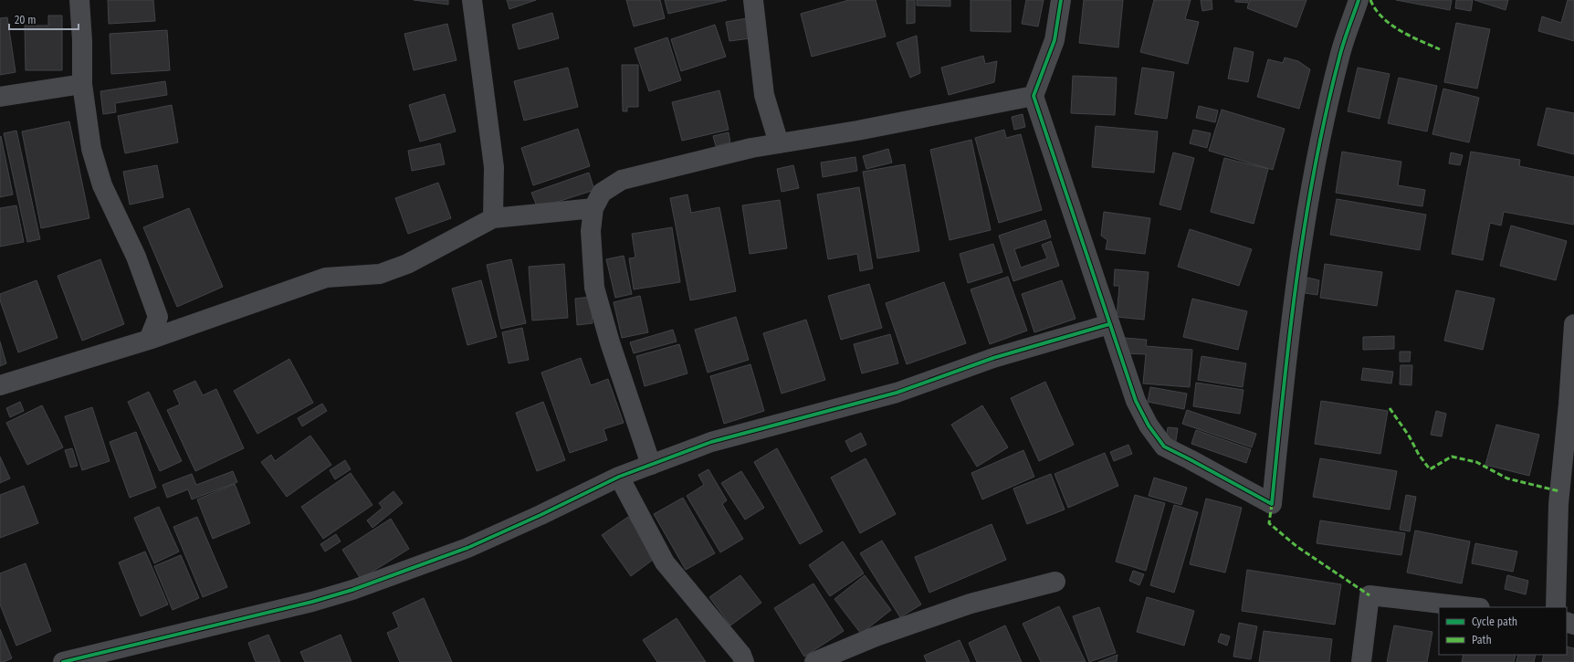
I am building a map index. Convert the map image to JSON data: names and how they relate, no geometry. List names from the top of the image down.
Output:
{
  "legend": ["Cycle path", "Path"],
  "scale_bar": "20 m"
}
